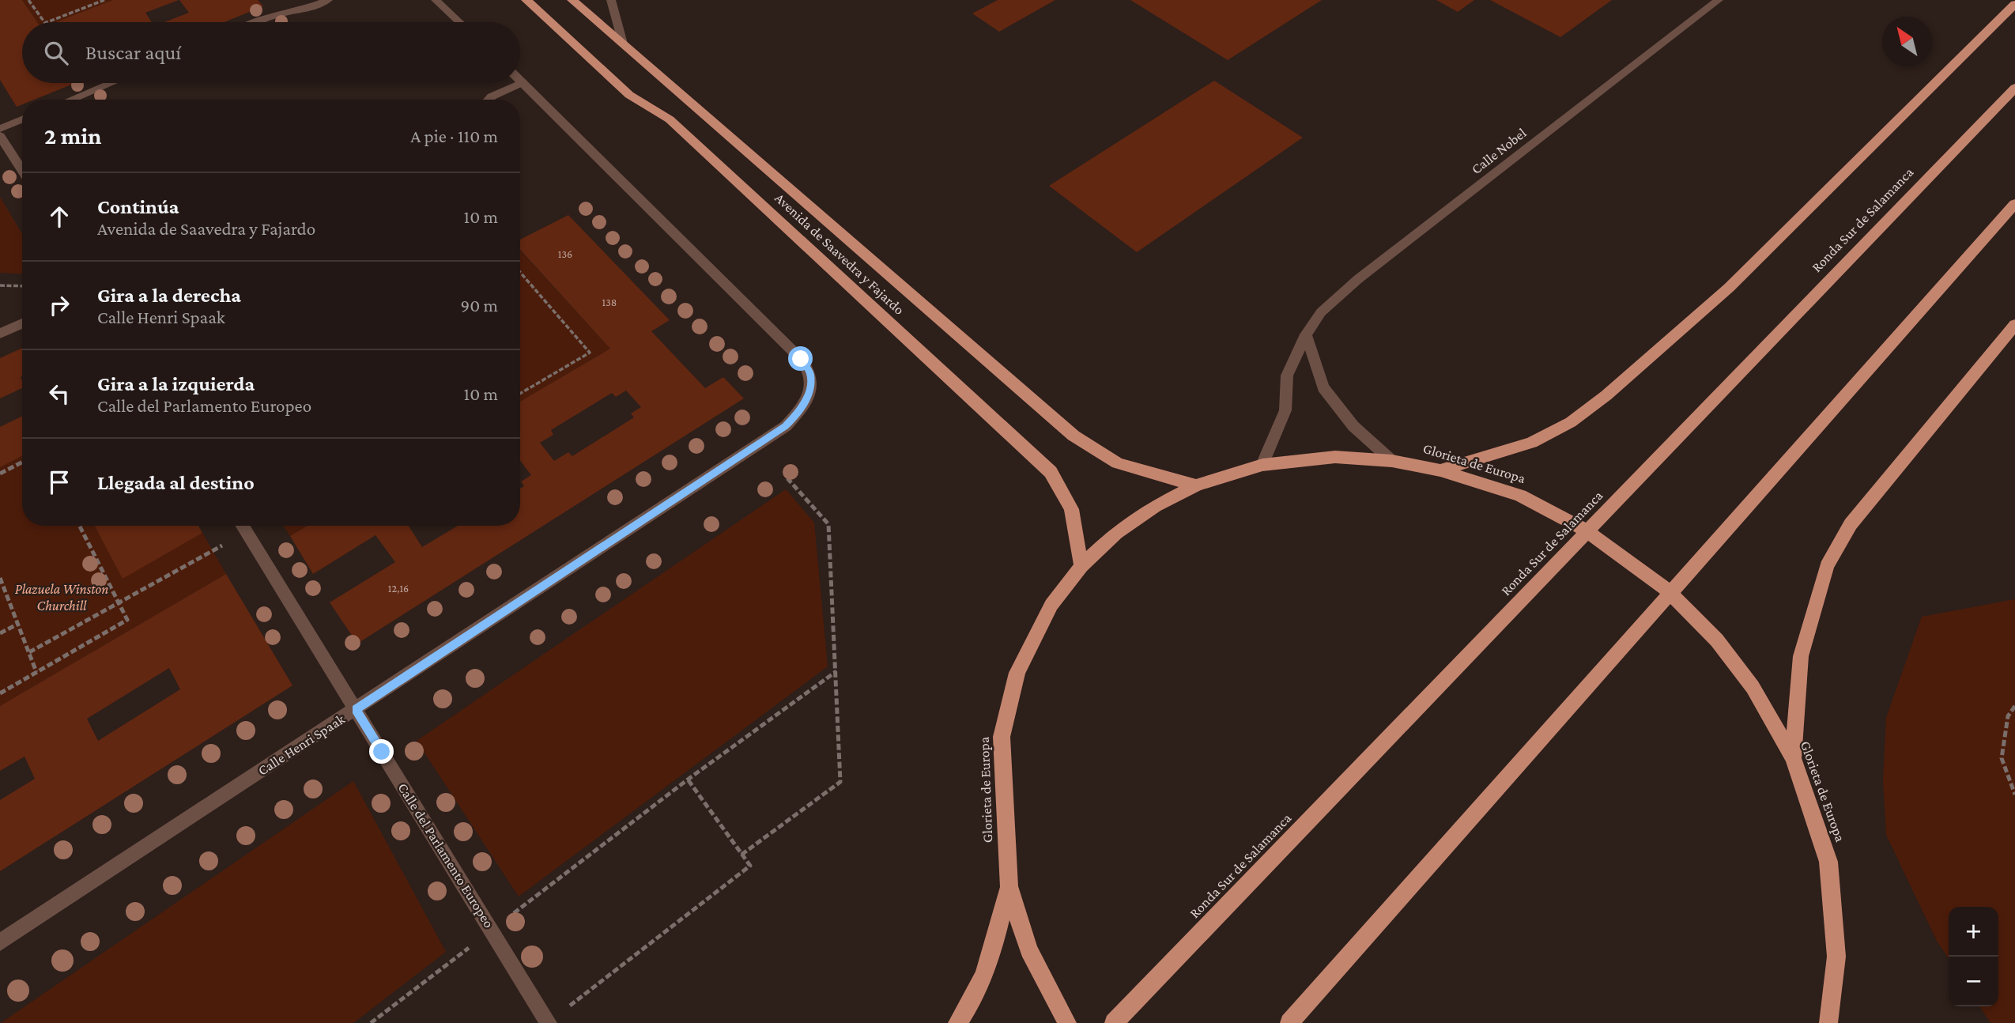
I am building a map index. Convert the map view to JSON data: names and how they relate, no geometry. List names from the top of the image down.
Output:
{
  "streets": {
    "highway": ["Ronda Sur de Salamanca", "Avenida de Saavedra y Fajardo", "Glorieta de Europa"],
    "street": ["Calle Nobel", "Calle Henri Spaak", "Calle del Parlamento Europeo"]
  },
  "crossings": [
    ["Calle Nobel", "Glorieta de Europa"],
    ["Avenida de Saavedra y Fajardo", "Glorieta de Europa"],
    ["Calle Henri Spaak", "Calle del Parlamento Europeo"]
  ],
  "parks": ["Plazuela Winston Churchill"],
  "house_numbers": ["136", "138", "12,16"],
  "north": "top left",
  "page": {
    "search": "Buscar aquí",
    "heading": ["2 min", "A pie · 110 m"],
    "list": [
      ["Continúa", "Avenida de Saavedra y Fajardo", "10 m"],
      ["Gira a la derecha", "Calle Henri Spaak", "90 m"],
      ["Gira a la izquierda", "Calle del Parlamento Europeo", "10 m"],
      "Llegada al destino"
    ],
    "map_buttons": ["+", "−"]
  }
}
